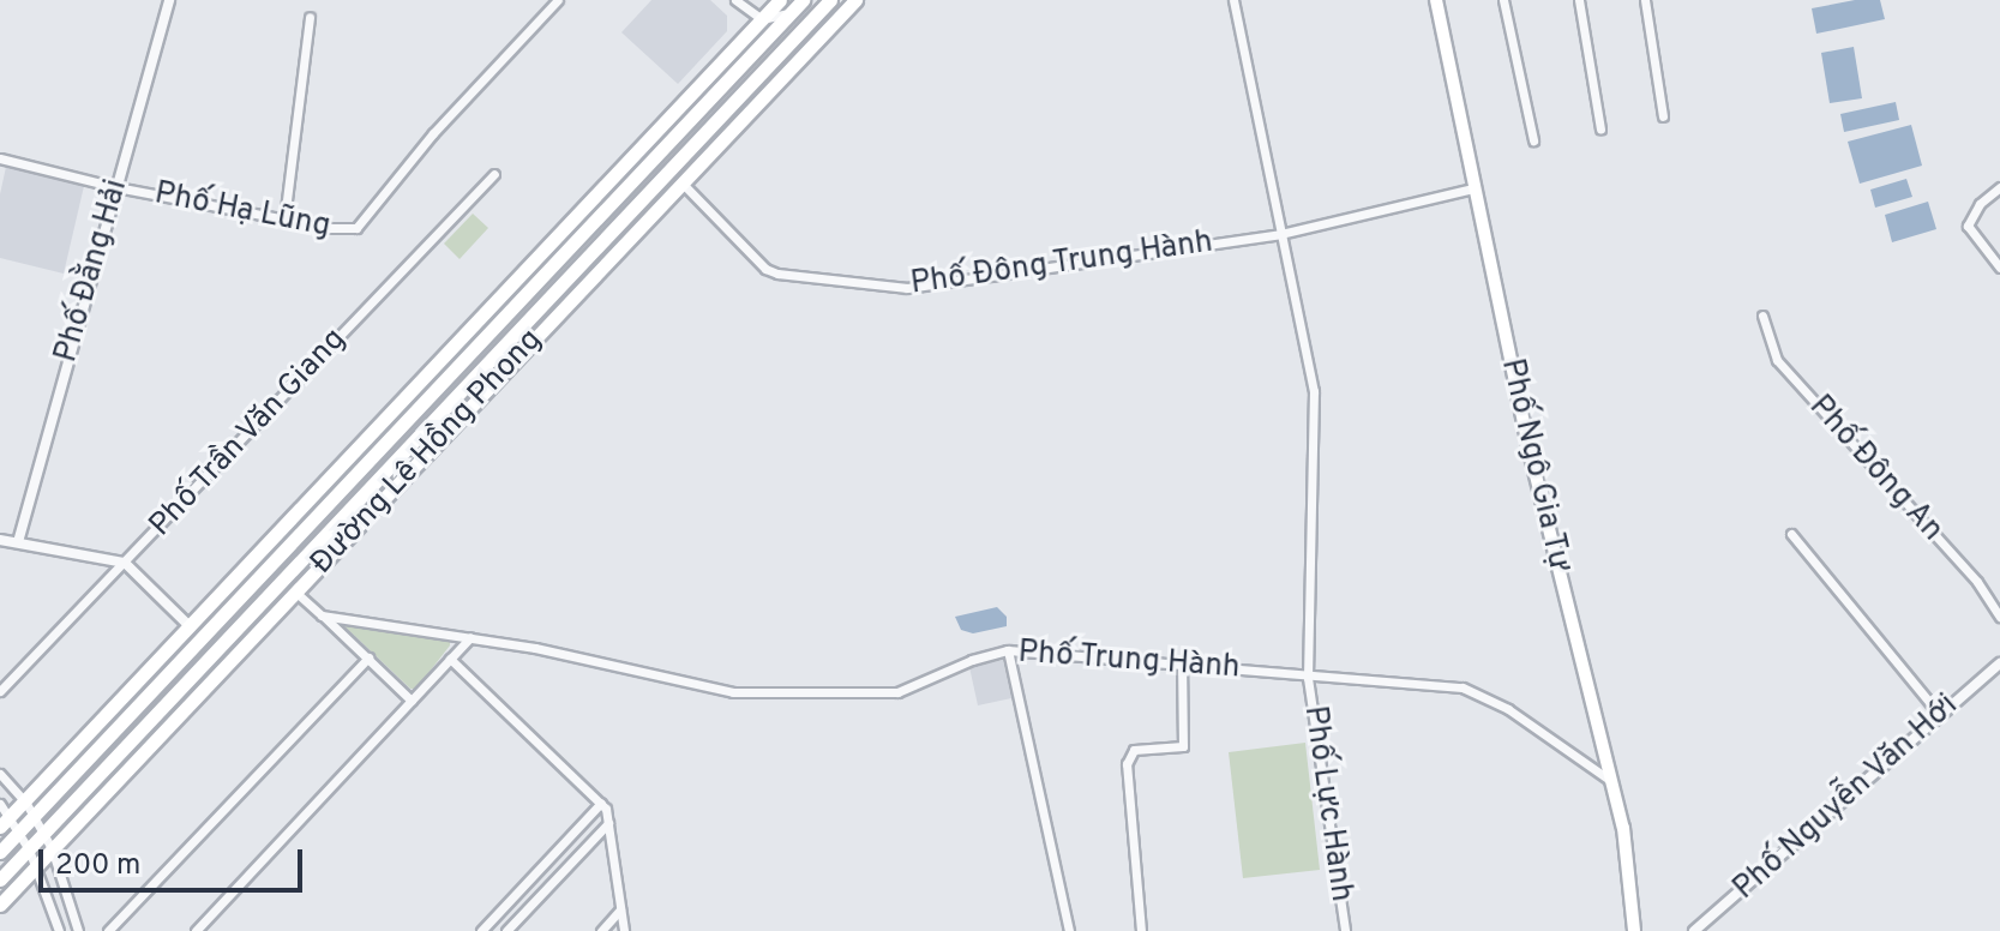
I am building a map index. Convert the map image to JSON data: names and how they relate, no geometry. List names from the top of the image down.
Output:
{
  "streets": {
    "main road": ["Đường Lê Hồng Phong", "Phố Ngô Gia Tự"],
    "street": [
      "Phố Hạ Lũng",
      "Phố Đông Trung Hành",
      "Phố Đằng Hải",
      "Phố Trần Văn Giang",
      "Phố Đông An",
      "Phố Trung Hành",
      "Phố Nguyễn Văn Hới",
      "Phố Lực Hành"
    ]
  },
  "crossings": [
    ["Phố Hạ Lũng", "Phố Đằng Hải"],
    ["Phố Đông Trung Hành", "Đường Lê Hồng Phong"],
    ["Phố Đông Trung Hành", "Phố Ngô Gia Tự"],
    ["Phố Đông Trung Hành", "Phố Lực Hành"],
    ["Phố Ngô Gia Tự", "Phố Trung Hành"],
    ["Phố Trung Hành", "Phố Lực Hành"]
  ],
  "scale_bar": "200 m"
}
